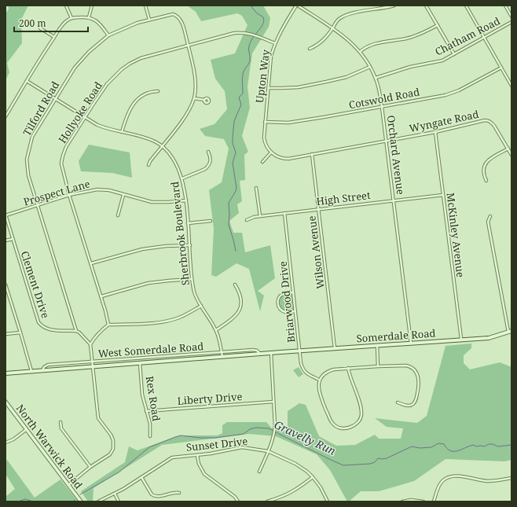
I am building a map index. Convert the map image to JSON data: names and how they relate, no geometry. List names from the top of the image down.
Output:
{
  "streets": {
    "main road": ["Somerdale Road", "West Somerdale Road"],
    "street": [
      "Chatham Road",
      "Upton Way",
      "Cotswold Road",
      "Tilford Road",
      "Hollyoke Road",
      "Wyngate Road",
      "Orchard Avenue",
      "Prospect Lane",
      "High Street",
      "Sherbrook Boulevard",
      "McKinley Avenue",
      "Wilson Avenue",
      "Clement Drive",
      "Briarwood Drive",
      "Rex Road",
      "Liberty Drive",
      "Sunset Drive",
      "North Warwick Road"
    ]
  },
  "crossings": [
    ["Chatham Road", "Orchard Avenue"],
    ["Upton Way", "Cotswold Road"],
    ["Upton Way", "Hollyoke Road"],
    ["Upton Way", "Wyngate Road"],
    ["Upton Way", "Orchard Avenue"],
    ["Cotswold Road", "Orchard Avenue"],
    ["Tilford Road", "Hollyoke Road"],
    ["Tilford Road", "Prospect Lane"],
    ["Tilford Road", "Sherbrook Boulevard"],
    ["Tilford Road", "Clement Drive"],
    ["Hollyoke Road", "Prospect Lane"],
    ["Hollyoke Road", "Sherbrook Boulevard"],
    ["Wyngate Road", "Orchard Avenue"],
    ["Wyngate Road", "McKinley Avenue"],
    ["Wyngate Road", "Wilson Avenue"],
    ["Orchard Avenue", "High Street"],
    ["Orchard Avenue", "Somerdale Road"],
    ["Prospect Lane", "Sherbrook Boulevard"],
    ["Prospect Lane", "Clement Drive"],
    ["High Street", "McKinley Avenue"],
    ["High Street", "Wilson Avenue"],
    ["High Street", "Briarwood Drive"],
    ["Sherbrook Boulevard", "West Somerdale Road"],
    ["McKinley Avenue", "Somerdale Road"],
    ["Wilson Avenue", "Somerdale Road"],
    ["Briarwood Drive", "Somerdale Road"],
    ["Somerdale Road", "West Somerdale Road"],
    ["West Somerdale Road", "Rex Road"],
    ["Rex Road", "Liberty Drive"]
  ],
  "water": ["Gravelly Run"],
  "scale_bar": "200 m"
}
